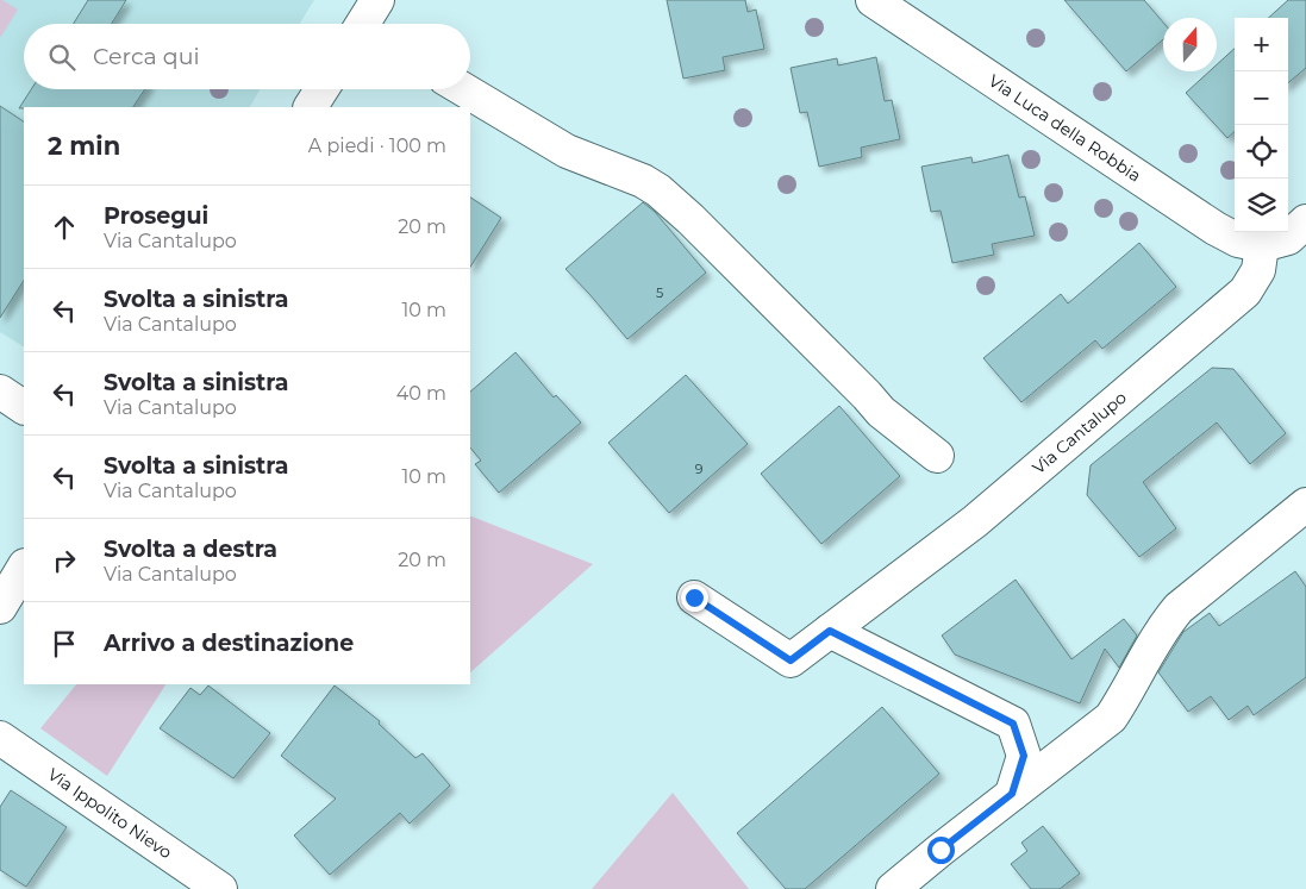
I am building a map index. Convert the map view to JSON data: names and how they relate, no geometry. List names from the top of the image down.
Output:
{
  "streets": {
    "street": ["Via Luca della Robbia", "Via Cantalupo", "Via Ippolito Nievo"]
  },
  "crossings": [
    ["Via Luca della Robbia", "Via Cantalupo"]
  ],
  "house_numbers": ["5", "9"],
  "north": "top",
  "page": {
    "map_buttons": ["+", "−"],
    "search": "Cerca qui",
    "heading": ["2 min", "A piedi · 100 m"],
    "list": [
      ["Prosegui", "Via Cantalupo", "20 m"],
      ["Svolta a sinistra", "Via Cantalupo", "10 m"],
      ["Svolta a sinistra", "Via Cantalupo", "40 m"],
      ["Svolta a sinistra", "Via Cantalupo", "10 m"],
      ["Svolta a destra", "Via Cantalupo", "20 m"],
      "Arrivo a destinazione"
    ]
  }
}
